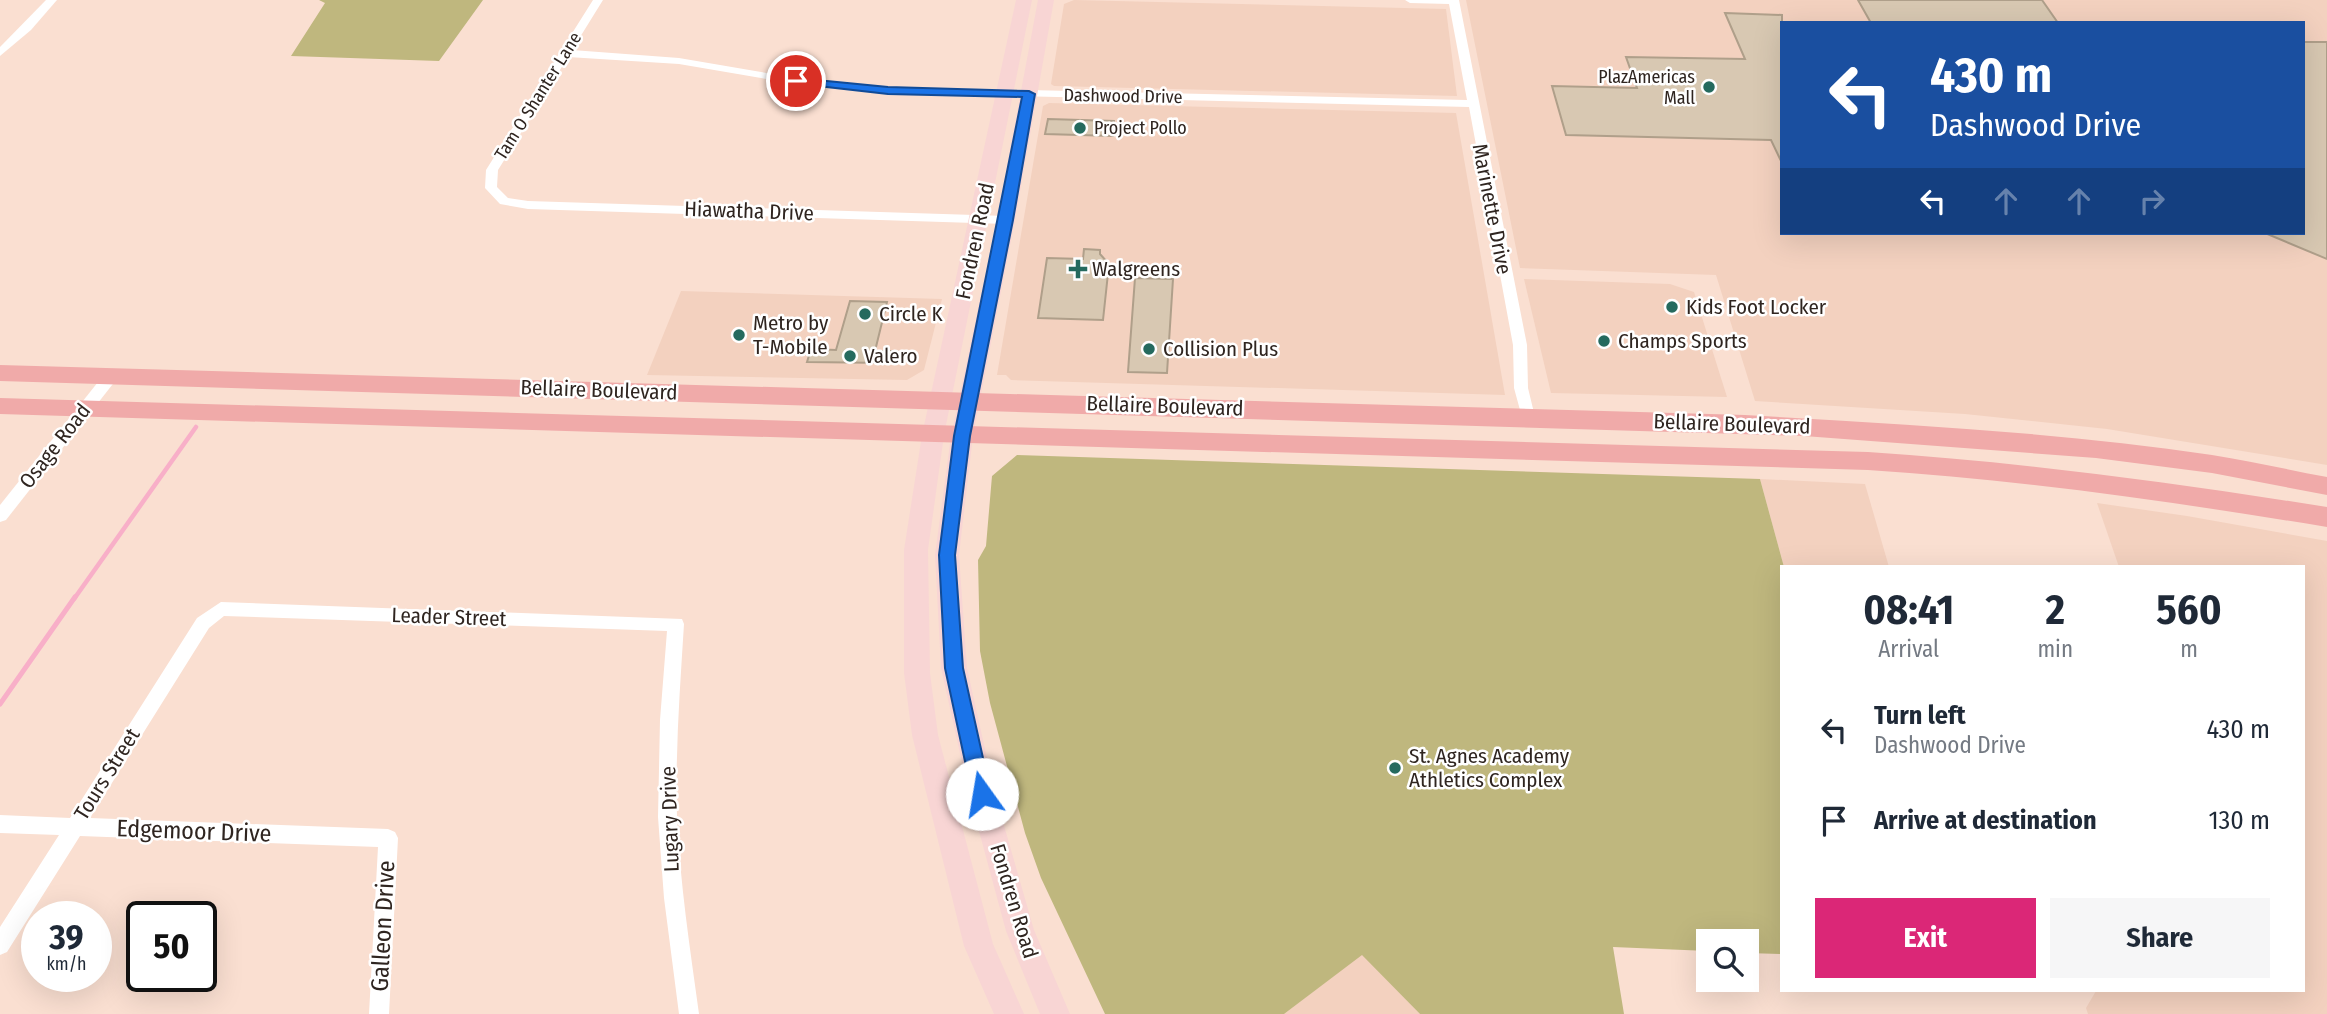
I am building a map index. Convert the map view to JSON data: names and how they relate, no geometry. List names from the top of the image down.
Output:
{
  "streets": {
    "main road": ["Fondren Road", "Bellaire Boulevard"],
    "street": [
      "Tam O Shanter Lane",
      "Dashwood Drive",
      "Marinette Drive",
      "Hiawatha Drive",
      "Osage Road",
      "Leader Street",
      "Tours Street",
      "Lugary Drive",
      "Edgemoor Drive",
      "Galleon Drive"
    ]
  },
  "crossings": [
    ["Tam O Shanter Lane", "Dashwood Drive"],
    ["Tam O Shanter Lane", "Hiawatha Drive"],
    ["Dashwood Drive", "Marinette Drive"],
    ["Dashwood Drive", "Fondren Road"],
    ["Marinette Drive", "Bellaire Boulevard"],
    ["Hiawatha Drive", "Fondren Road"],
    ["Fondren Road", "Bellaire Boulevard"],
    ["Bellaire Boulevard", "Osage Road"],
    ["Leader Street", "Tours Street"],
    ["Leader Street", "Lugary Drive"],
    ["Tours Street", "Edgemoor Drive"],
    ["Edgemoor Drive", "Galleon Drive"]
  ],
  "places": {
    "other": [
      "PlazAmericas Mall",
      "Project Pollo",
      "Kids Foot Locker",
      "Circle K",
      "Metro by T-Mobile",
      "Champs Sports",
      "Collision Plus",
      "Valero",
      "St. Agnes Academy Athletics Complex"
    ],
    "health": ["Walgreens"]
  },
  "page": {
    "turn": ["430 m", "Dashwood Drive"],
    "eta": [
      "08:41",
      "Arrival",
      "2",
      "min",
      "560",
      "m"
    ],
    "list": [
      {
        "name": "Turn left",
        "note": "Dashwood Drive",
        "value": "430 m"
      },
      {
        "name": "Arrive at destination",
        "value": "130 m"
      }
    ],
    "buttons": ["Exit", "Share"],
    "speed": "39 km/h",
    "limit": "50"
  }
}
